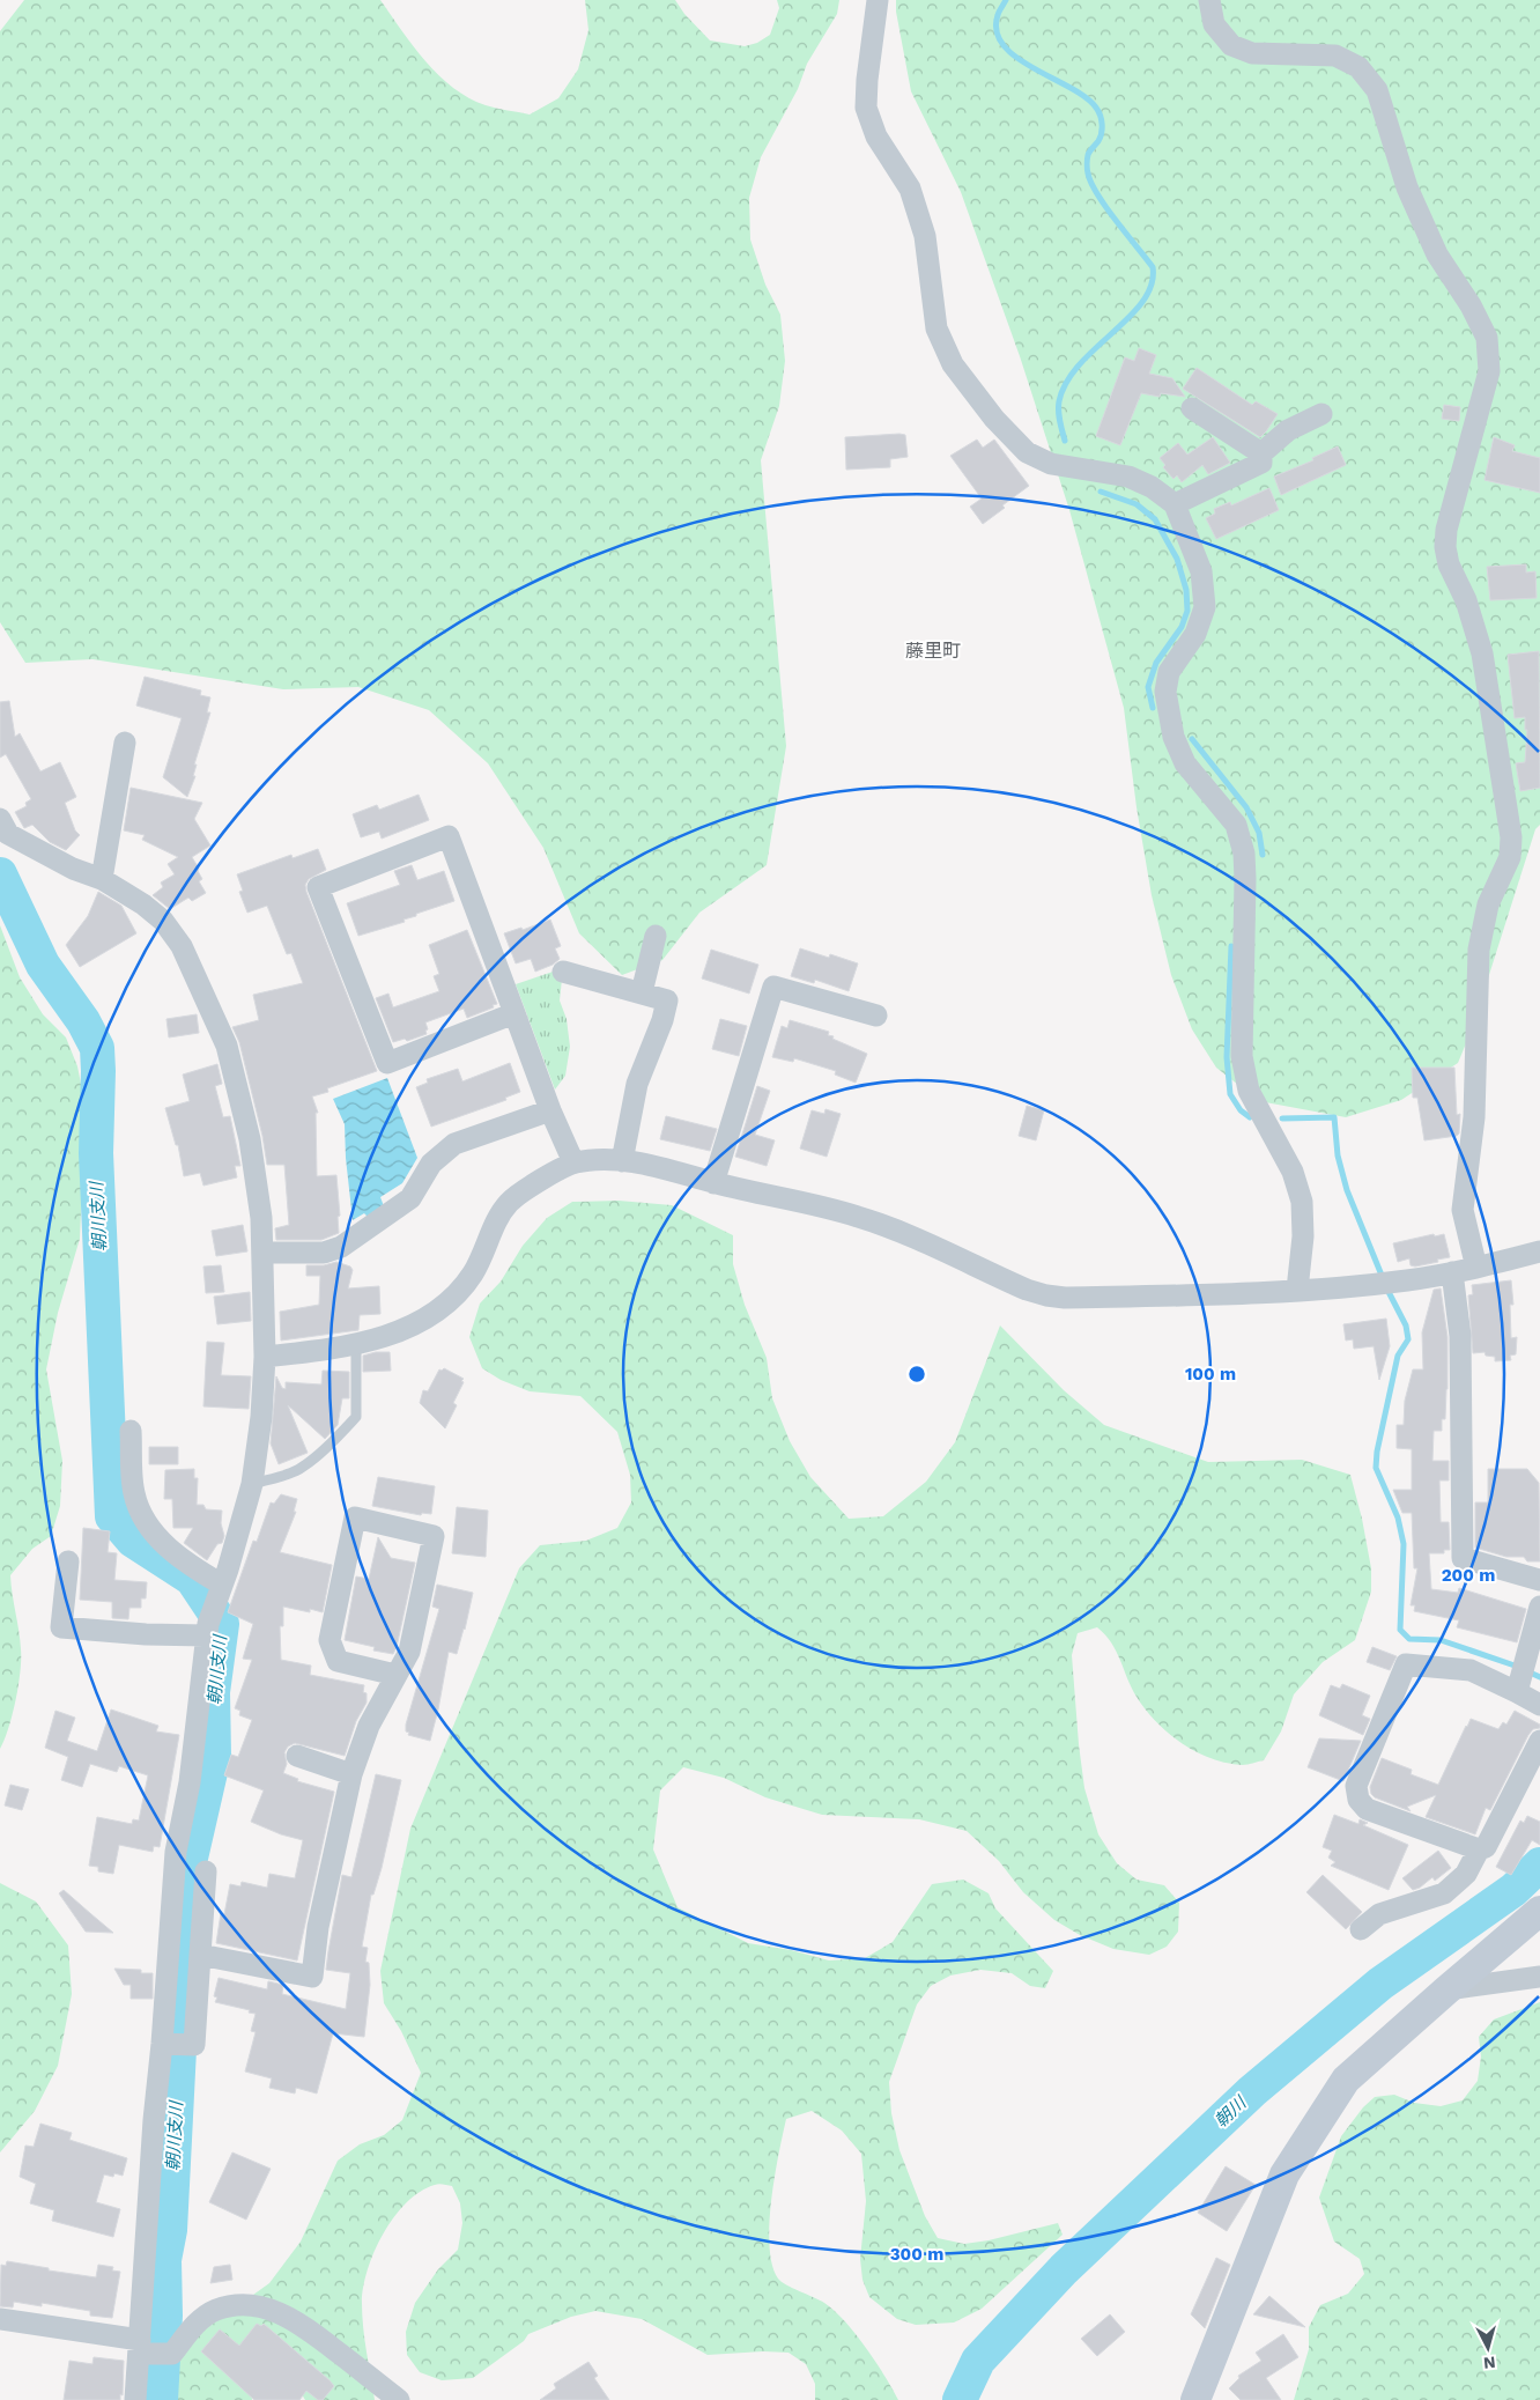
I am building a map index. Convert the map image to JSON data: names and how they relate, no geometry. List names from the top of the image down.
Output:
{
  "districts": ["藤里町"],
  "water": ["朝川支川", "朝川"],
  "north": "bottom",
  "rings": ["100 m", "200 m", "300 m"]
}
